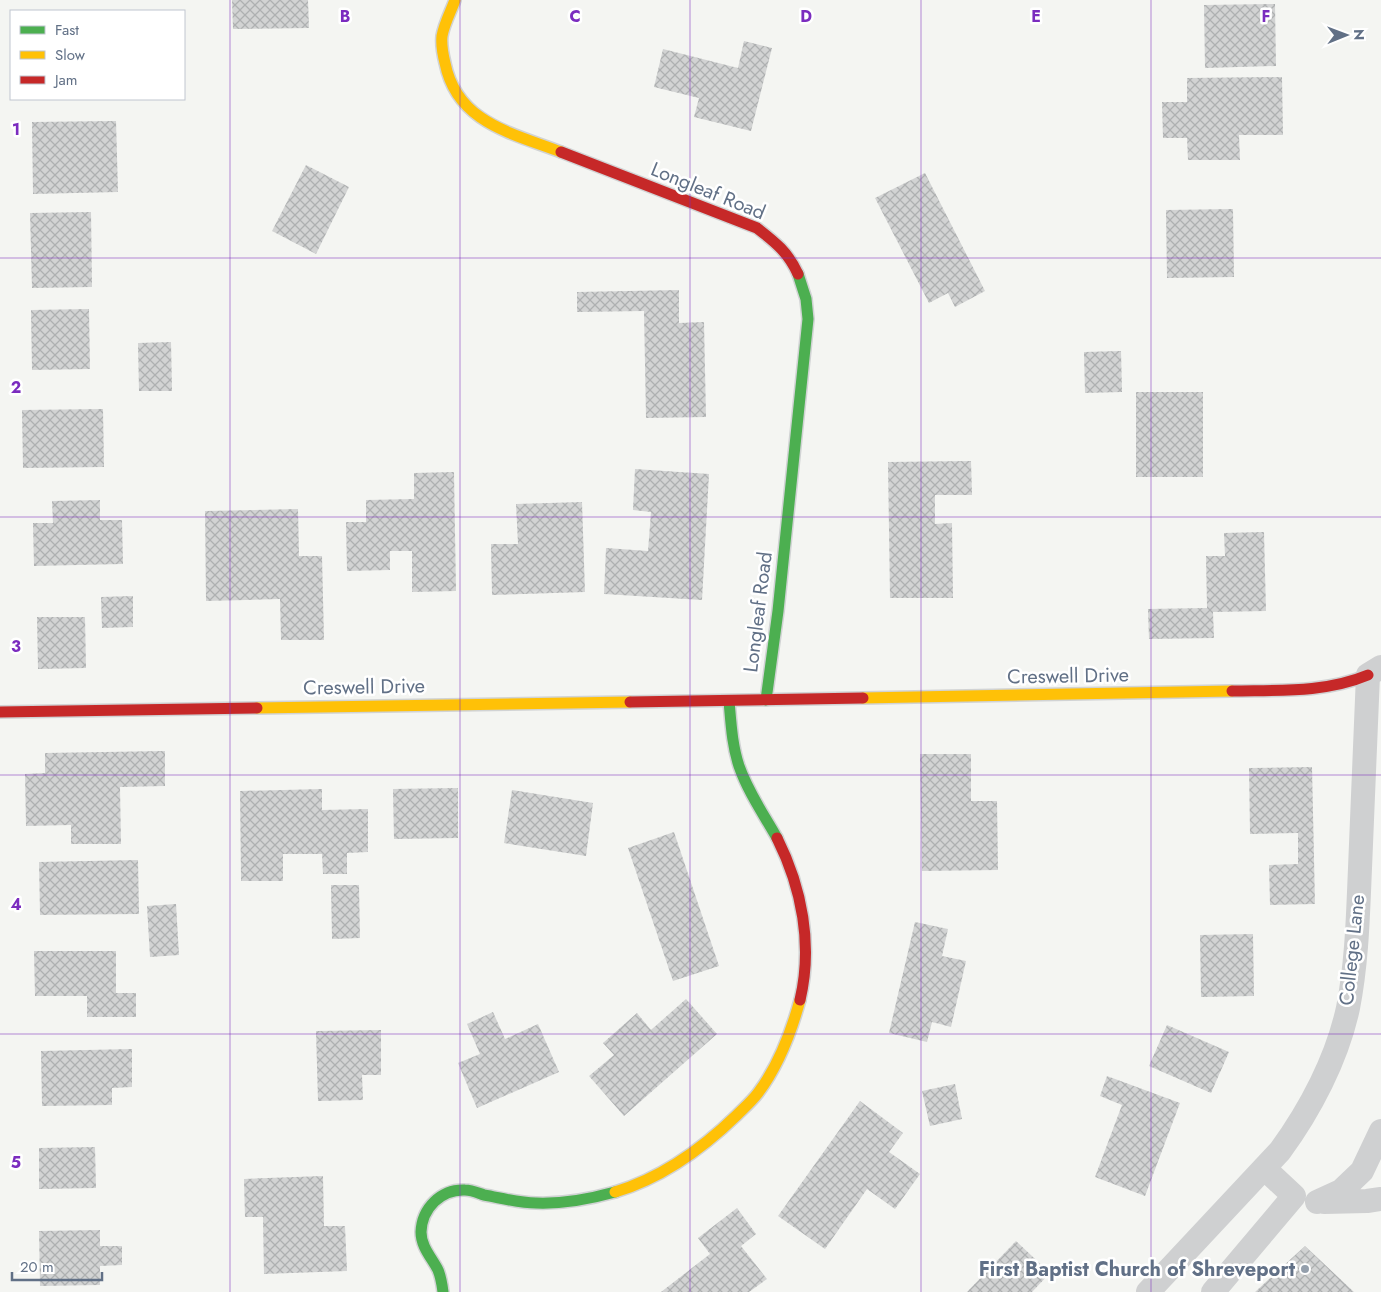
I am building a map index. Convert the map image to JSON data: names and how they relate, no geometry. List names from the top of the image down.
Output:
{
  "streets": {
    "street": ["Longleaf Road", "Creswell Drive", "College Lane"]
  },
  "crossings": [
    ["Longleaf Road", "Creswell Drive"],
    ["Creswell Drive", "College Lane"]
  ],
  "places": ["First Baptist Church of Shreveport"],
  "legend": ["Fast", "Slow", "Jam"],
  "scale_bar": "20 m",
  "north": "right",
  "grid": {
    "columns": [
      "B",
      "C",
      "D",
      "E",
      "F"
    ],
    "rows": [
      "1",
      "2",
      "3",
      "4",
      "5"
    ]
  }
}
